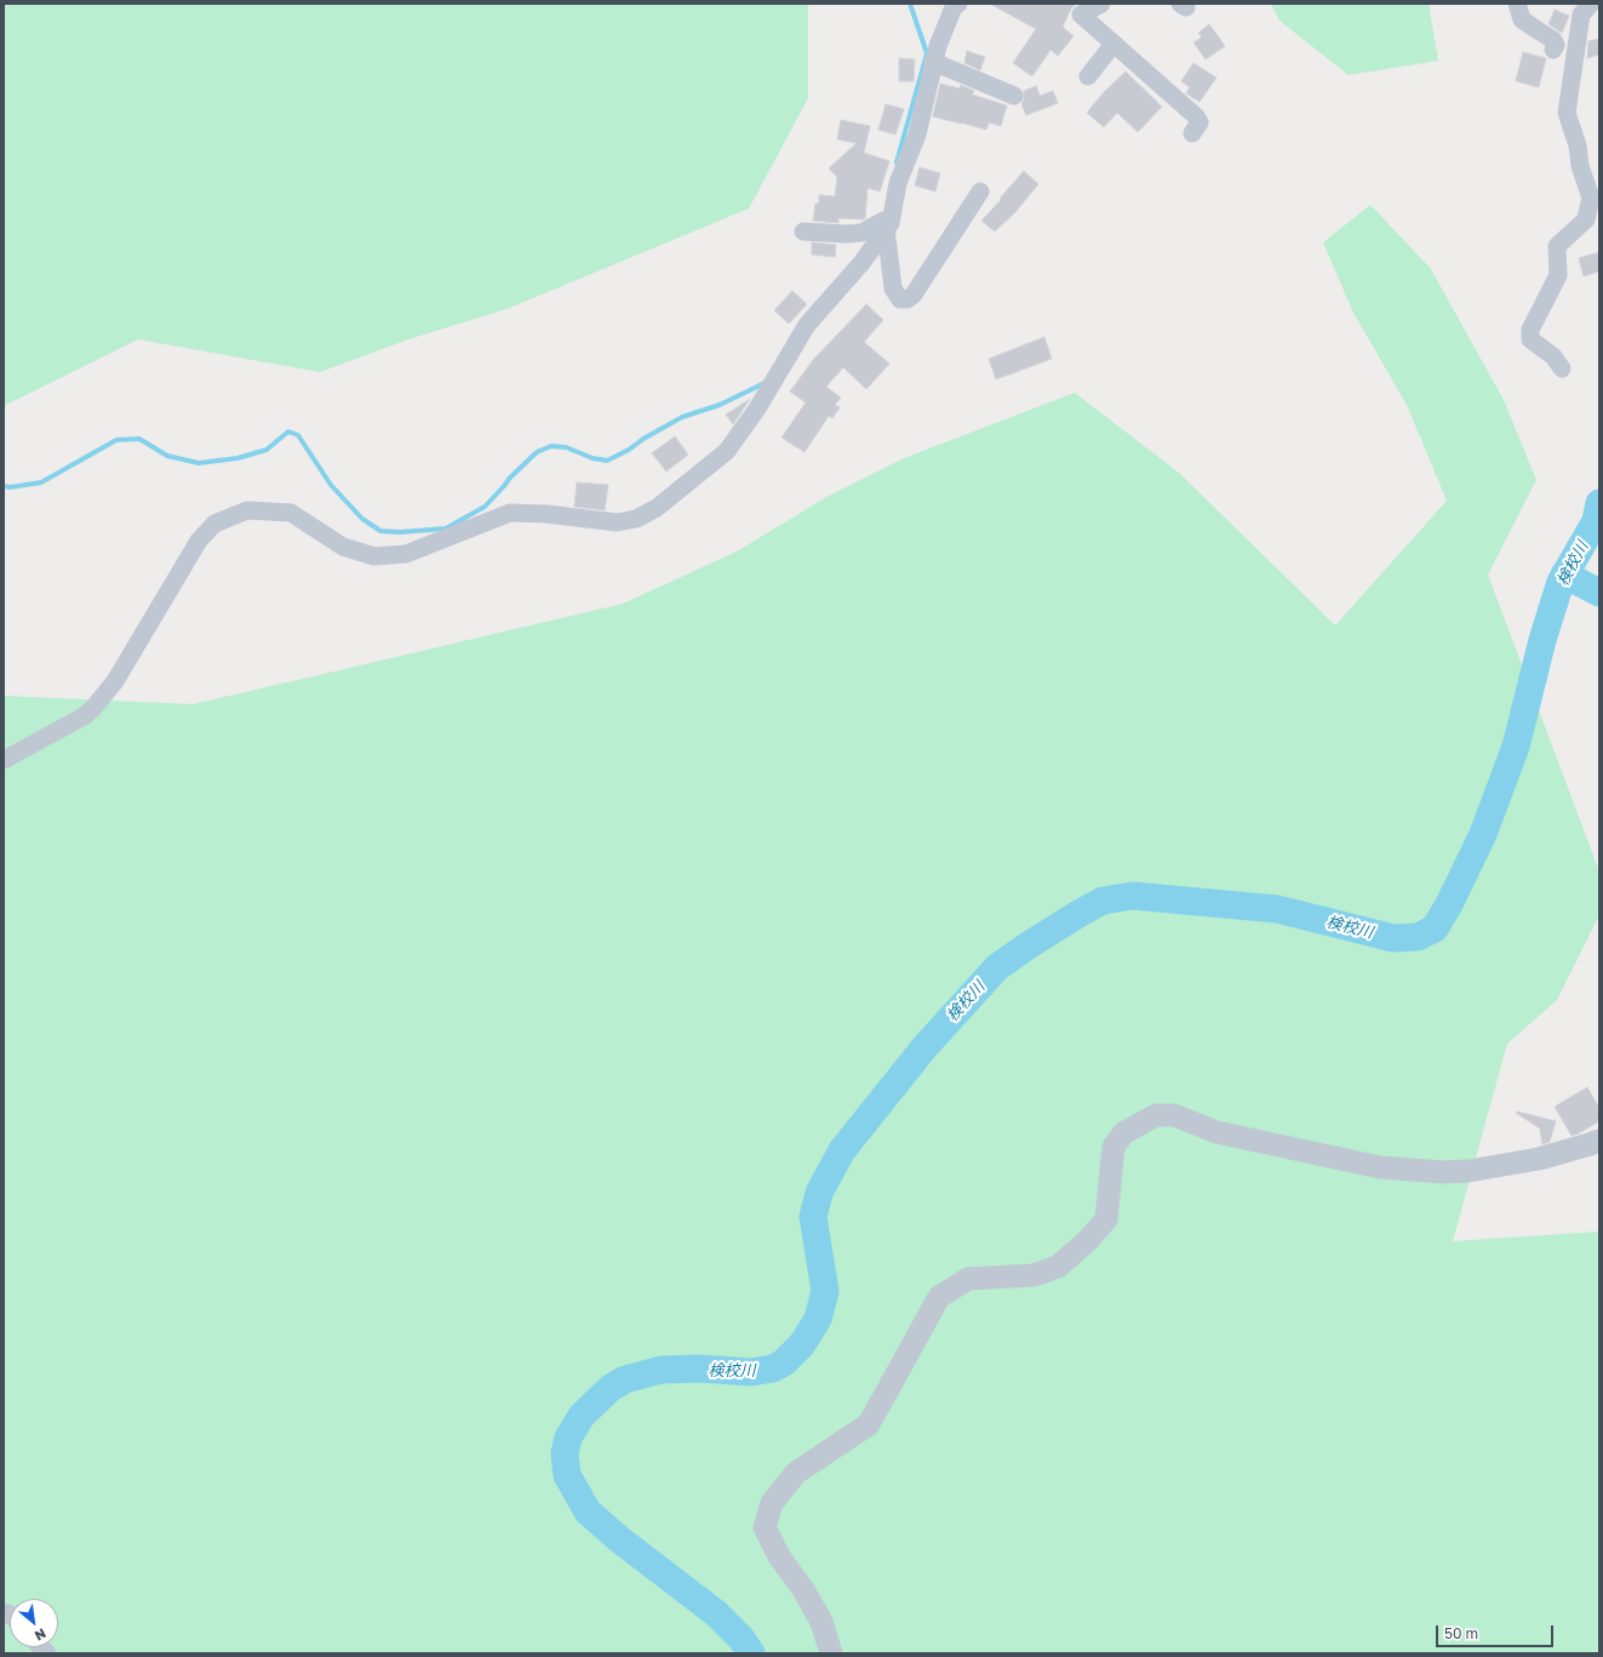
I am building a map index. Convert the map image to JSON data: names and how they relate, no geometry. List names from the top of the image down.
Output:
{
  "water": ["検校川"],
  "scale_bar": "50 m",
  "north": "bottom right"
}
